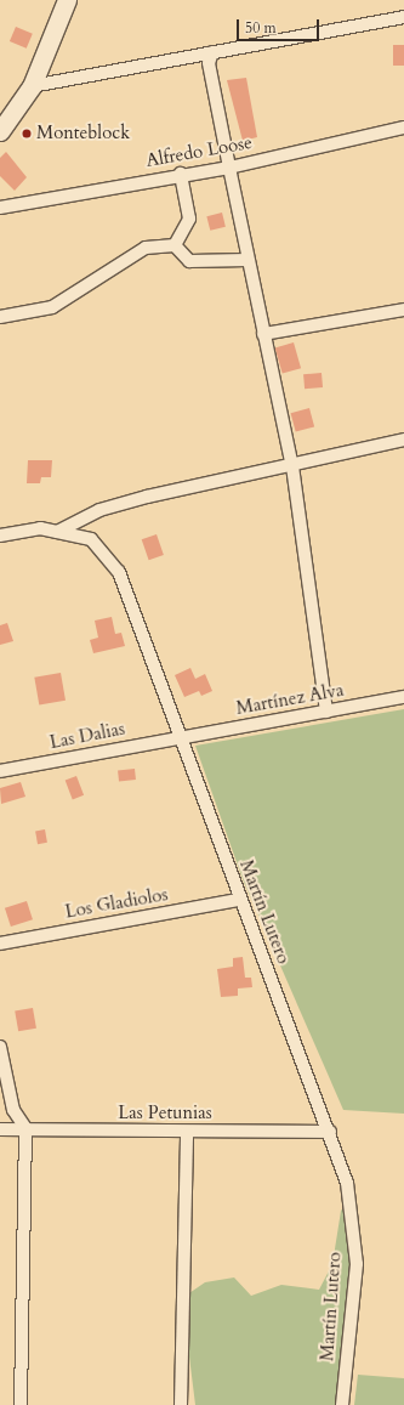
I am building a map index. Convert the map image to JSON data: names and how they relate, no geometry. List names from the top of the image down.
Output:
{
  "streets": {
    "street": [
      "Alfredo Loose",
      "Martínez Alva",
      "Las Dalias",
      "Los Gladiolos",
      "Martín Lutero",
      "Las Petunias"
    ]
  },
  "crossings": [
    ["Martínez Alva", "Las Dalias"],
    ["Martínez Alva", "Martín Lutero"],
    ["Las Dalias", "Martín Lutero"],
    ["Los Gladiolos", "Martín Lutero"],
    ["Martín Lutero", "Las Petunias"]
  ],
  "places": ["Monteblock"],
  "scale_bar": "50 m"
}
